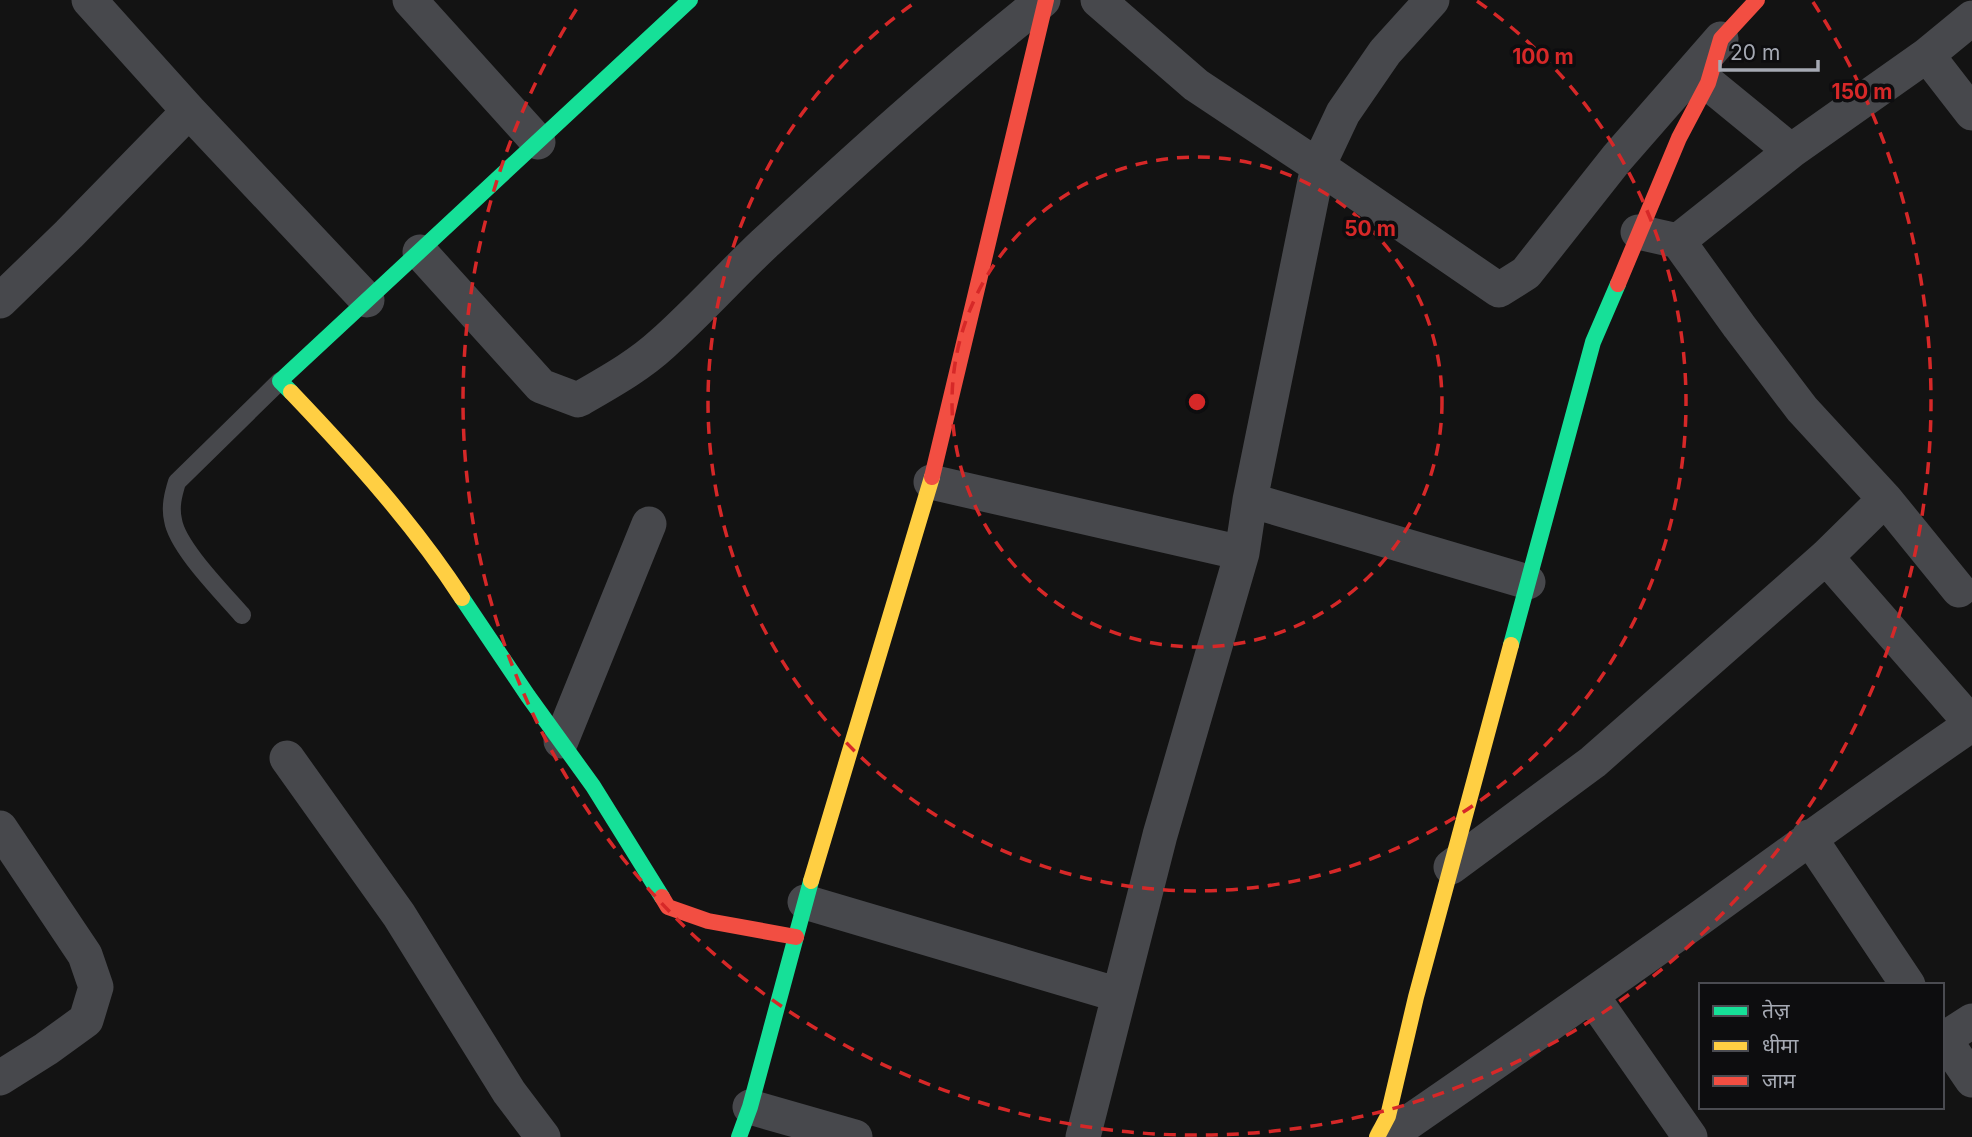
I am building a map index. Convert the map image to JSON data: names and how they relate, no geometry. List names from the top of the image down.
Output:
{
  "legend": ["तेज़", "धीमा", "जाम"],
  "scale_bar": "20 m",
  "rings": ["100 m", "150 m", "50 m"]
}
